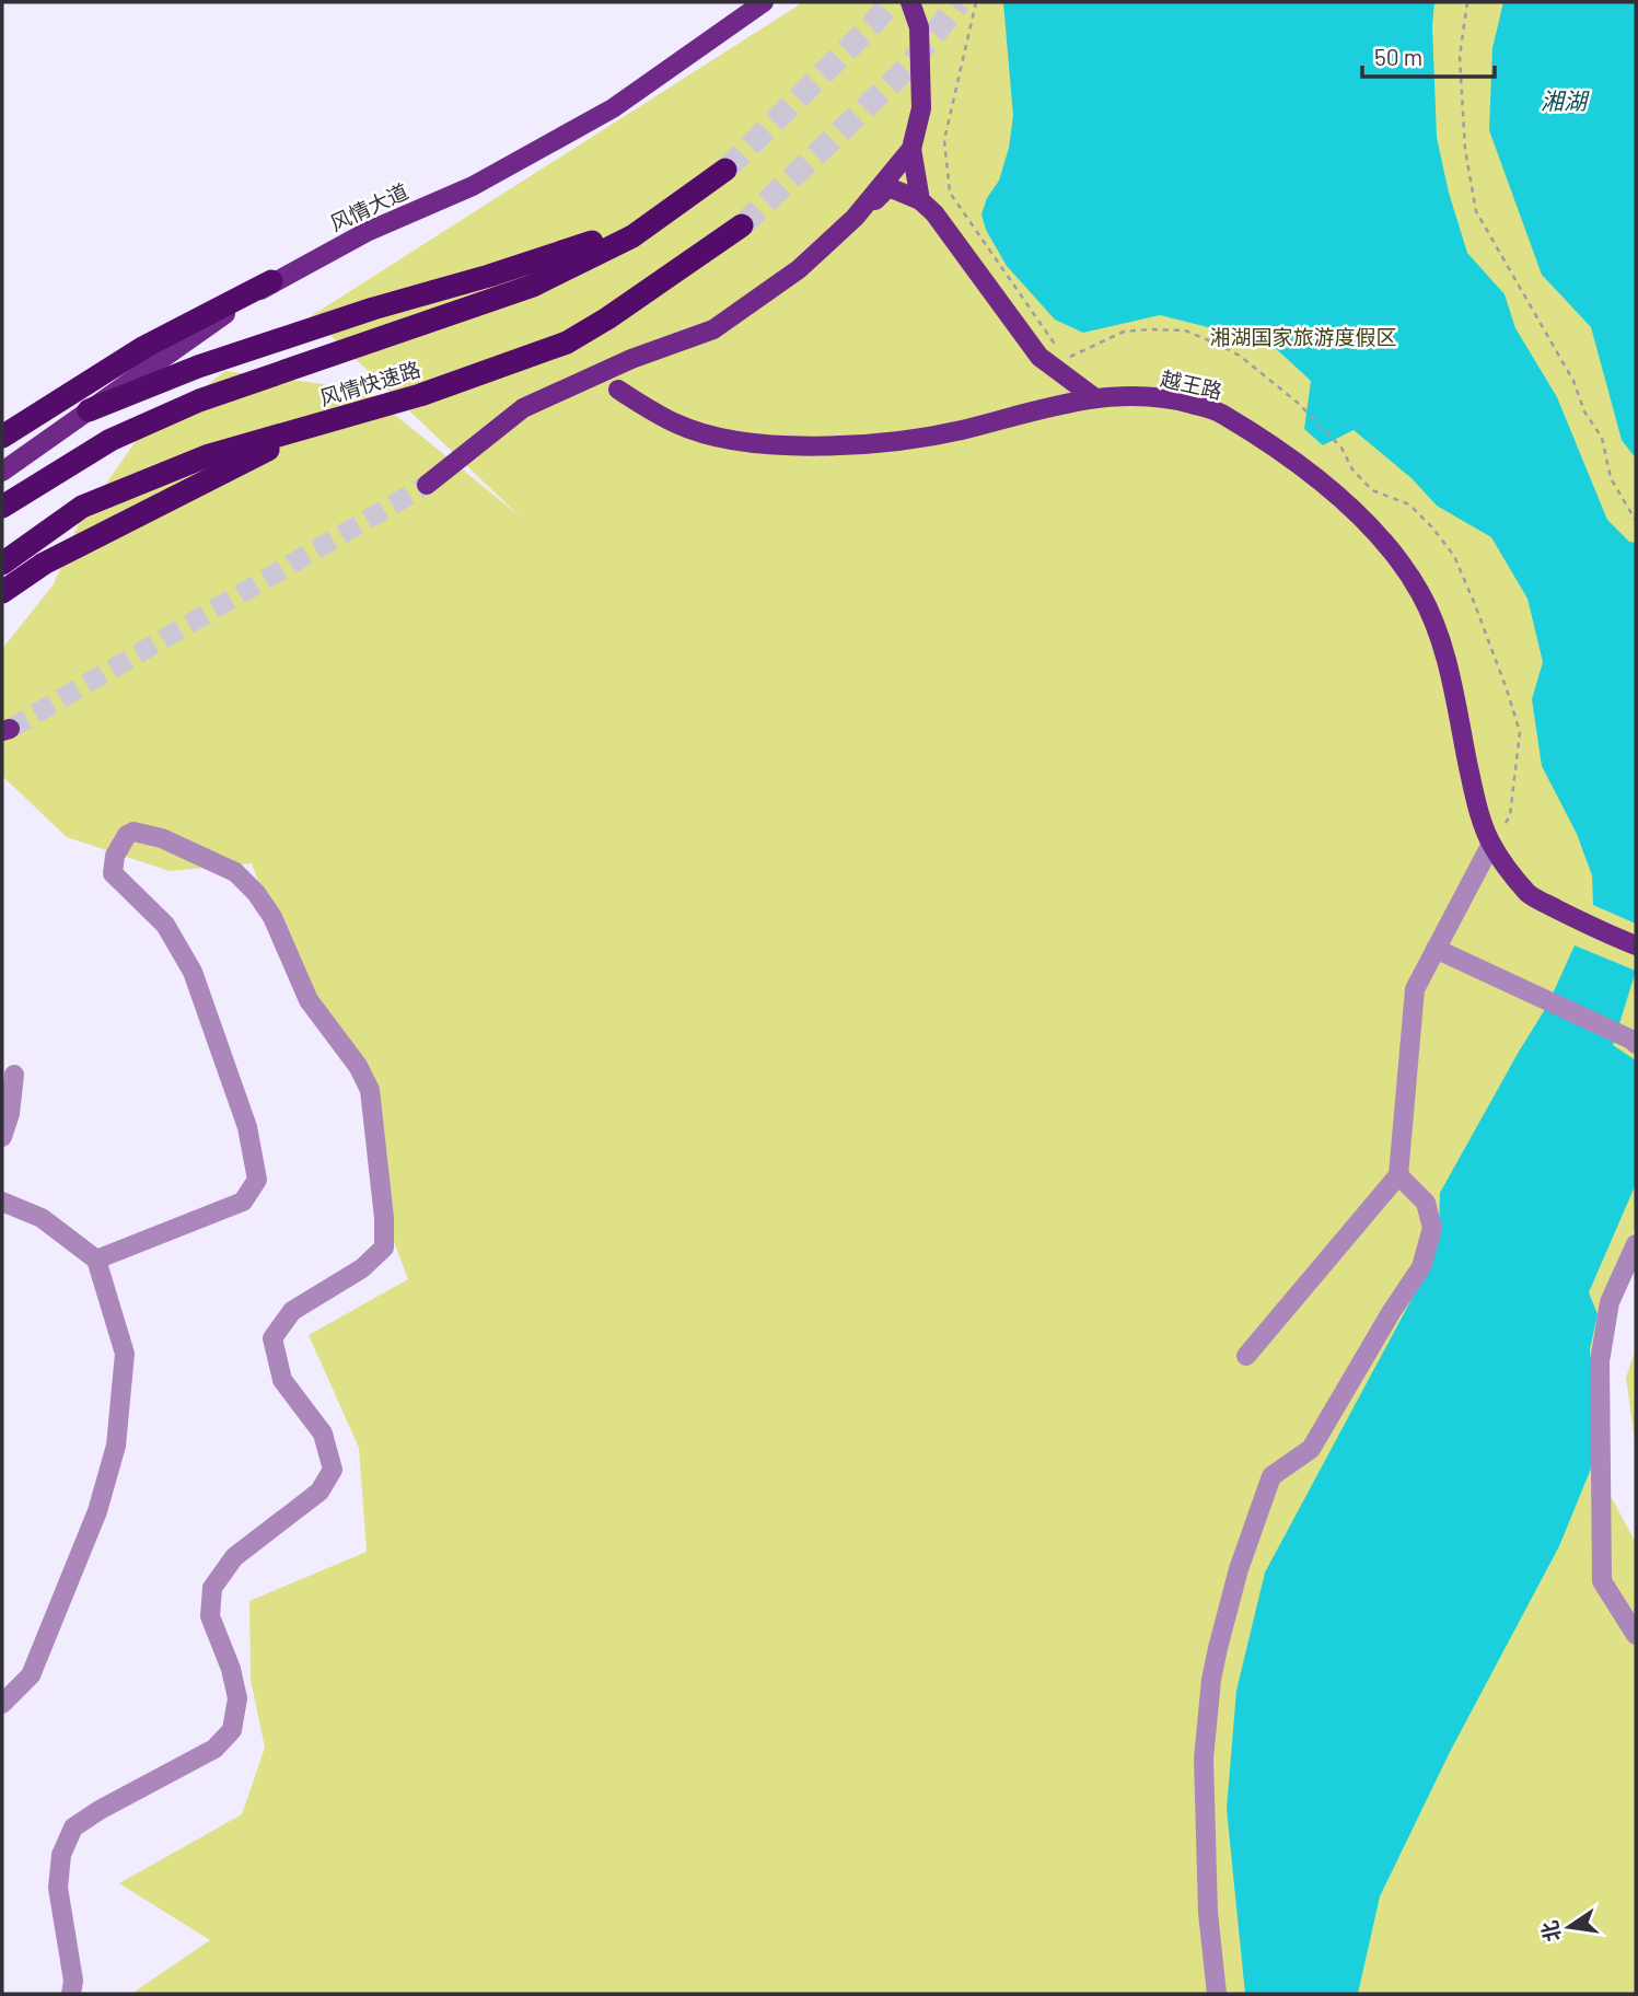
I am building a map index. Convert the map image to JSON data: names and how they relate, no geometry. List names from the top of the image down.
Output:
{
  "streets": {
    "highway": ["风情快速路"],
    "main road": ["风情大道", "越王路"]
  },
  "crossings": [
    ["风情大道", "风情快速路"]
  ],
  "water": ["湘湖"],
  "parks": ["湘湖国家旅游度假区"],
  "scale_bar": "50 m",
  "north": "left"
}
